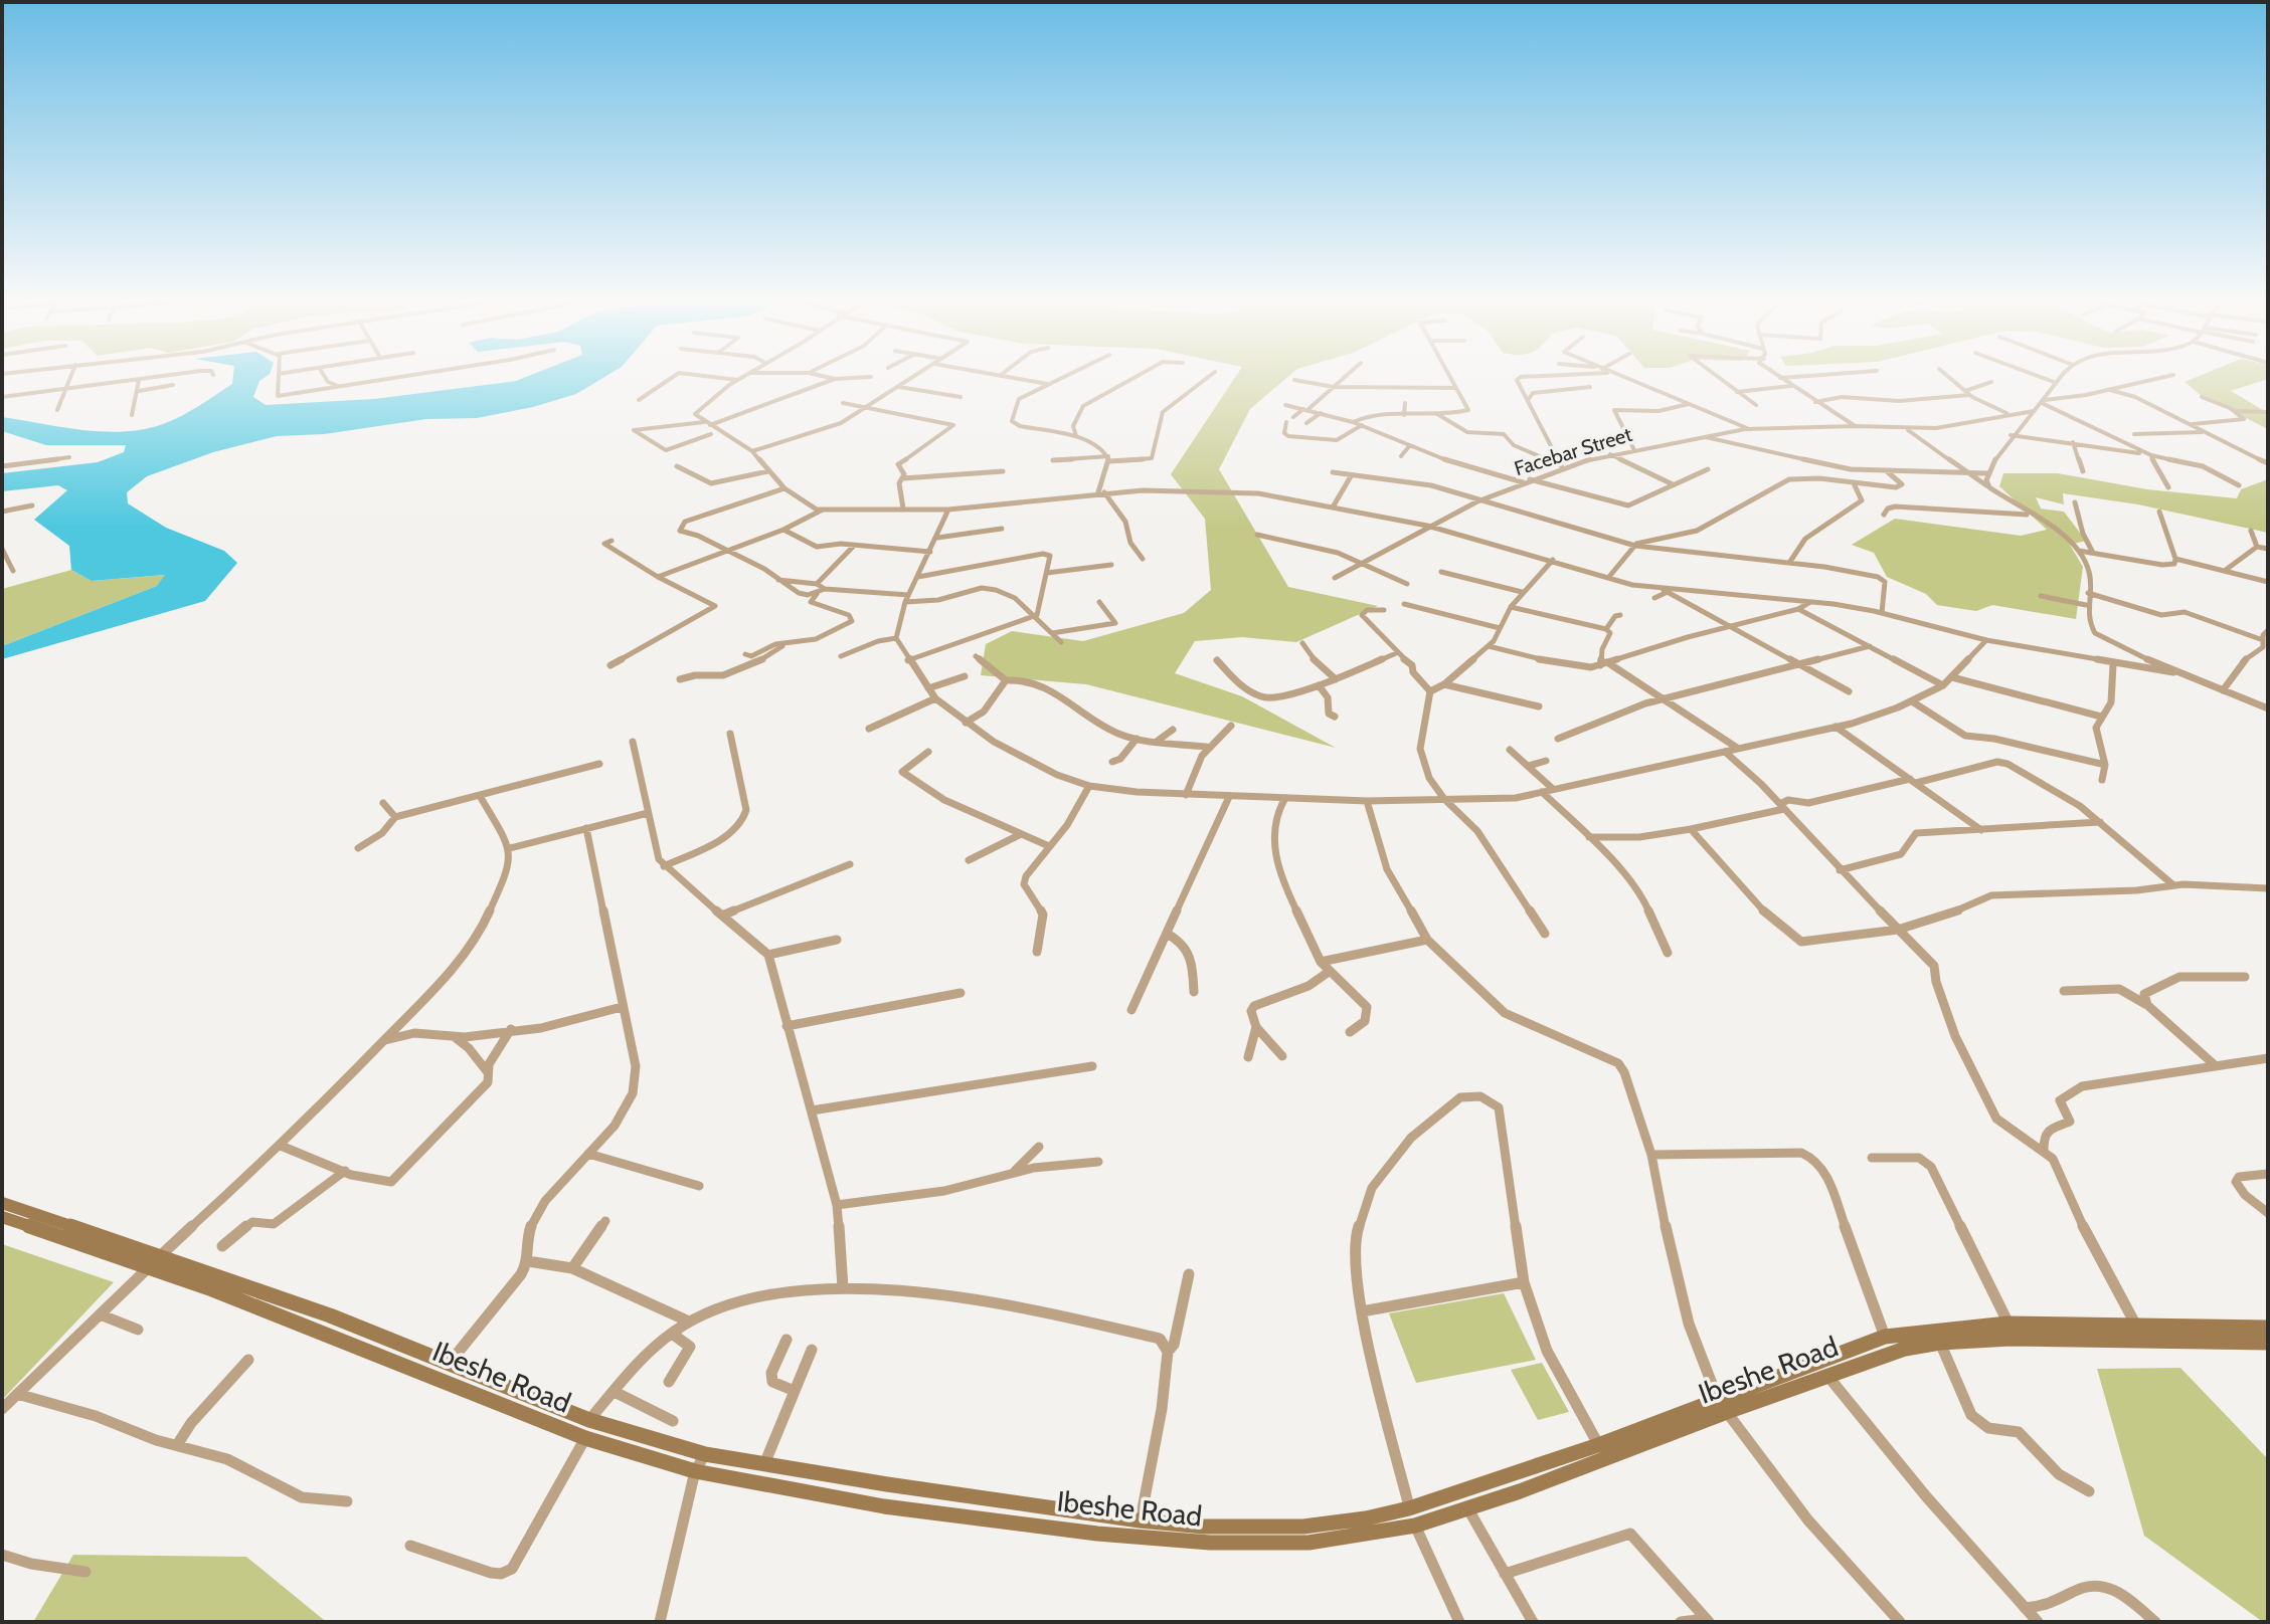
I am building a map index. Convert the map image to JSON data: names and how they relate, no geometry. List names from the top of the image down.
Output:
{
  "streets": {
    "main road": ["Ibeshe Road"],
    "street": ["Facebar Street"]
  }
}
